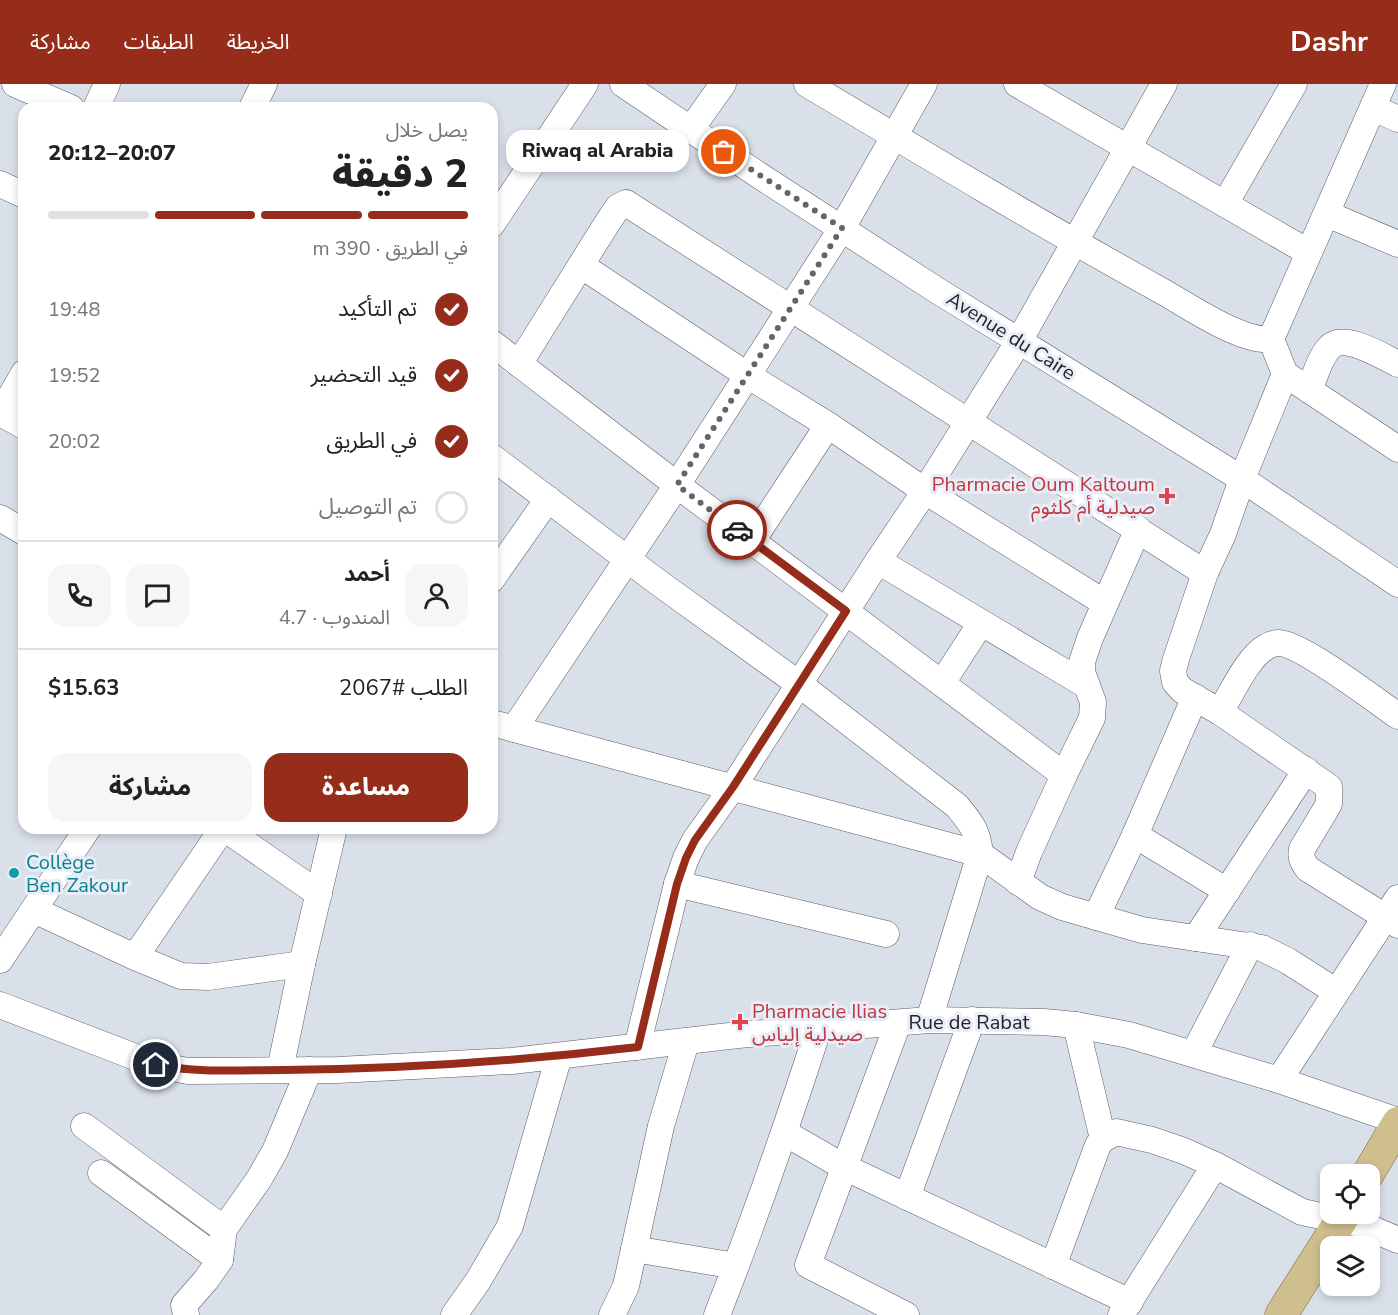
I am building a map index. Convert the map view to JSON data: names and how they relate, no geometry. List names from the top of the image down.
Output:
{
  "streets": {
    "street": ["Avenue du Caire", "Rue de Rabat"]
  },
  "places": {
    "other": ["Riwaq al Arabia", "Collège Ben Zakour"],
    "health": ["Pharmacie Oum Kaltoum صيدلية أم كلثوم", "Pharmacie Ilias صيدلية إلياس"]
  },
  "page": {
    "header": "Dashr",
    "nav": ["الخريطة", "الطبقات", "مشاركة"],
    "heading": ["2 دقيقة", "يصل خلال", "20:07–20:12"],
    "panel": [
      "أحمد",
      "المندوب · 4.7",
      "الطلب #2067",
      "$15.63"
    ],
    "bubble": "Riwaq al Arabia",
    "bar": "في الطريق · 390 m",
    "list": [
      ["تم التأكيد", "19:48"],
      ["قيد التحضير", "19:52"],
      ["في الطريق", "20:02"],
      "تم التوصيل"
    ],
    "buttons": ["مساعدة", "مشاركة"]
  }
}
